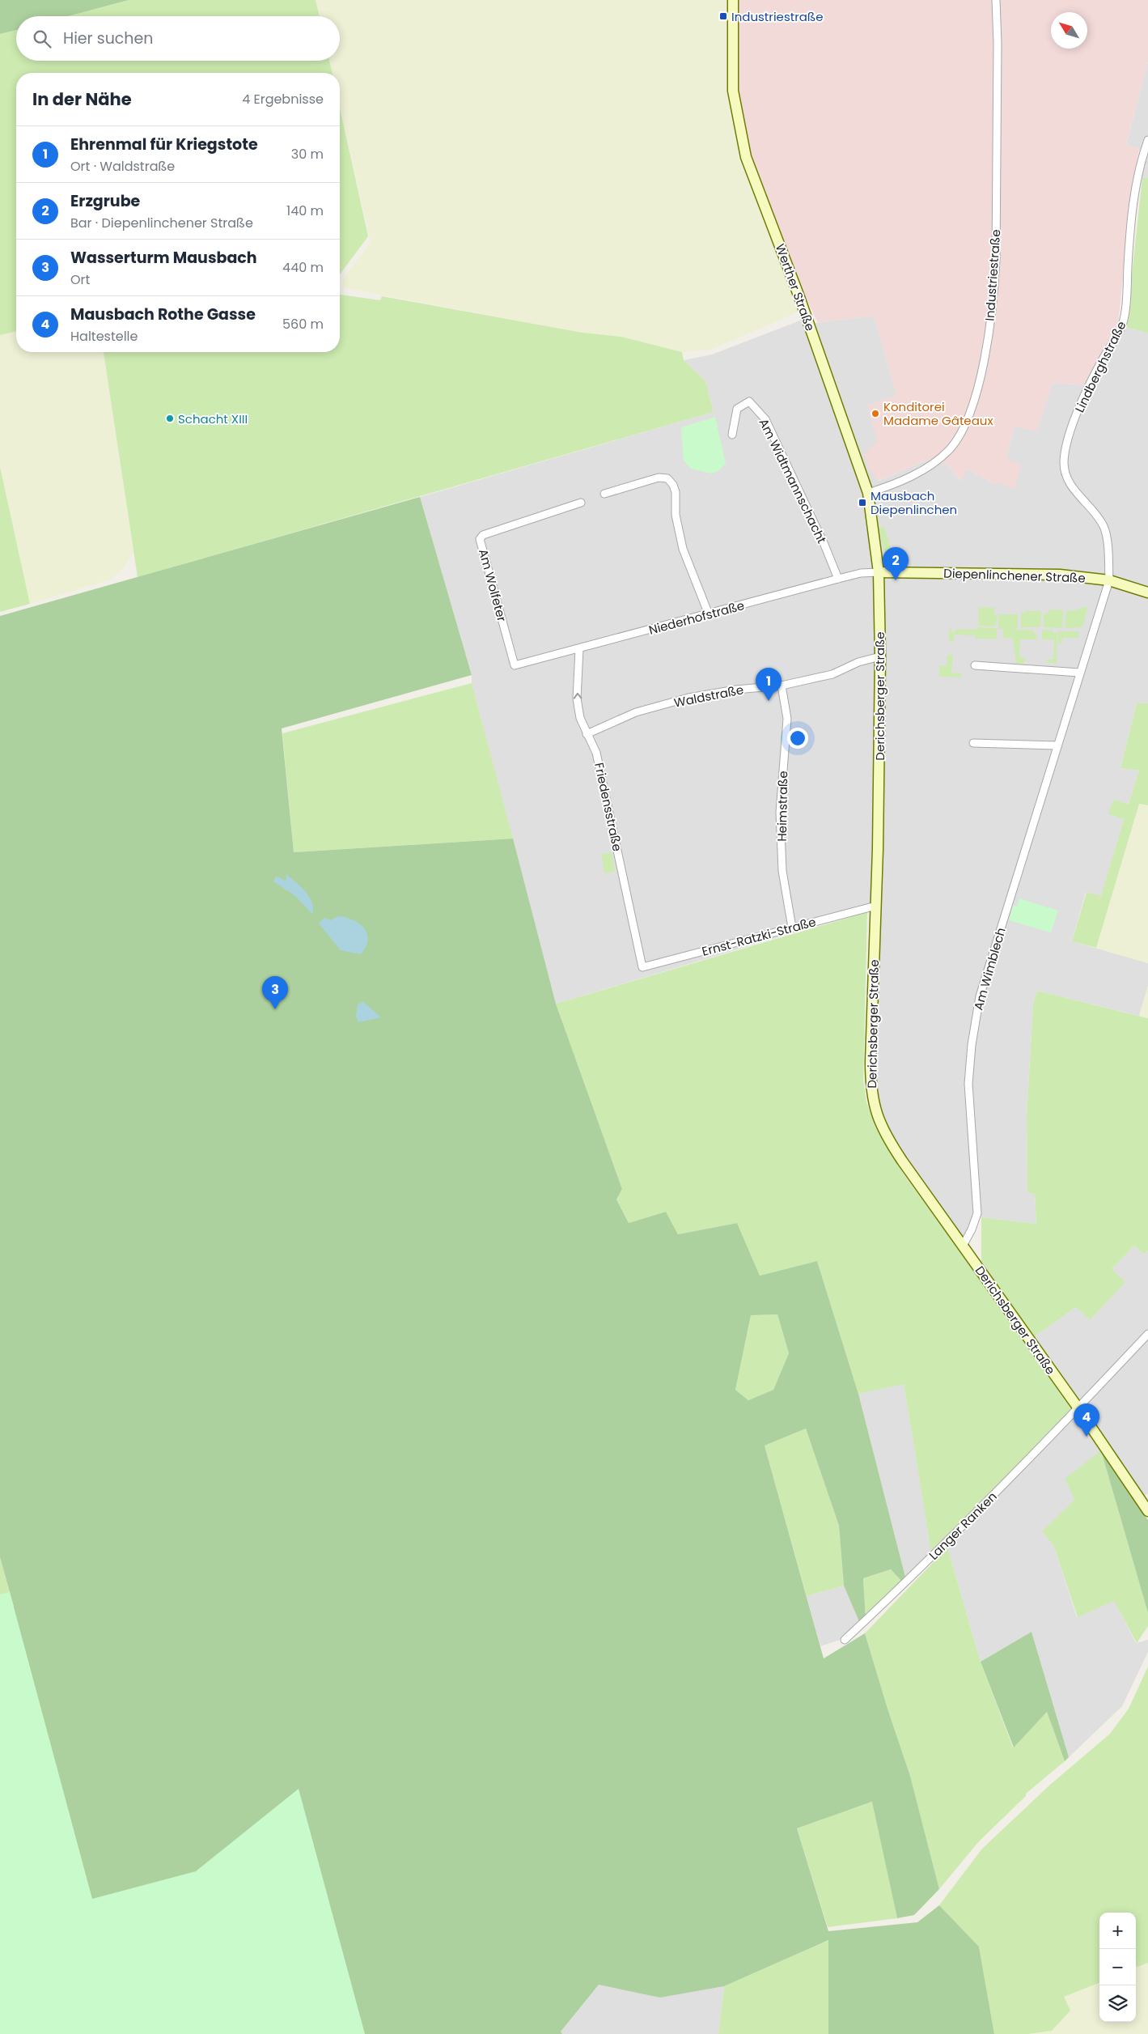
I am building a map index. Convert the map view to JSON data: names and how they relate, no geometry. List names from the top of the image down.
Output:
{
  "streets": {
    "street": [
      "Industriestraße",
      "Werther Straße",
      "Lindberghstraße",
      "Am Widtmannschacht",
      "Diepenlinchener Straße",
      "Am Wolfeter",
      "Niederhofstraße",
      "Waldstraße",
      "Derichsberger Straße",
      "Heimstraße",
      "Friedensstraße",
      "Ernst-Ratzki-Straße",
      "Am Wimblech",
      "Langer Ranken"
    ]
  },
  "crossings": [
    ["Industriestraße", "Werther Straße"],
    ["Werther Straße", "Diepenlinchener Straße"],
    ["Werther Straße", "Niederhofstraße"],
    ["Werther Straße", "Derichsberger Straße"],
    ["Lindberghstraße", "Diepenlinchener Straße"],
    ["Lindberghstraße", "Am Wimblech"],
    ["Am Widtmannschacht", "Niederhofstraße"],
    ["Diepenlinchener Straße", "Niederhofstraße"],
    ["Diepenlinchener Straße", "Derichsberger Straße"],
    ["Diepenlinchener Straße", "Am Wimblech"],
    ["Am Wolfeter", "Niederhofstraße"],
    ["Niederhofstraße", "Derichsberger Straße"],
    ["Niederhofstraße", "Friedensstraße"],
    ["Waldstraße", "Derichsberger Straße"],
    ["Waldstraße", "Heimstraße"],
    ["Waldstraße", "Friedensstraße"],
    ["Derichsberger Straße", "Ernst-Ratzki-Straße"],
    ["Derichsberger Straße", "Am Wimblech"],
    ["Derichsberger Straße", "Langer Ranken"],
    ["Heimstraße", "Ernst-Ratzki-Straße"],
    ["Friedensstraße", "Ernst-Ratzki-Straße"]
  ],
  "places": {
    "transit": ["Industriestraße", "Mausbach Diepenlinchen"],
    "other": ["Konditorei Madame Gâteaux", "Schacht XIII"]
  },
  "north": "top left",
  "page": {
    "search": "Hier suchen",
    "heading": ["In der Nähe", "4 Ergebnisse"],
    "list": [
      {
        "mark": "1",
        "name": "Ehrenmal für Kriegstote",
        "note": "Ort · Waldstraße",
        "value": "30 m"
      },
      {
        "mark": "2",
        "name": "Erzgrube",
        "note": "Bar · Diepenlinchener Straße",
        "value": "140 m"
      },
      {
        "mark": "3",
        "name": "Wasserturm Mausbach",
        "note": "Ort",
        "value": "440 m"
      },
      {
        "mark": "4",
        "name": "Mausbach Rothe Gasse",
        "note": "Haltestelle",
        "value": "560 m"
      }
    ],
    "pins": [
      "2",
      "1",
      "3",
      "4"
    ],
    "map_buttons": ["+", "−"]
  }
}
